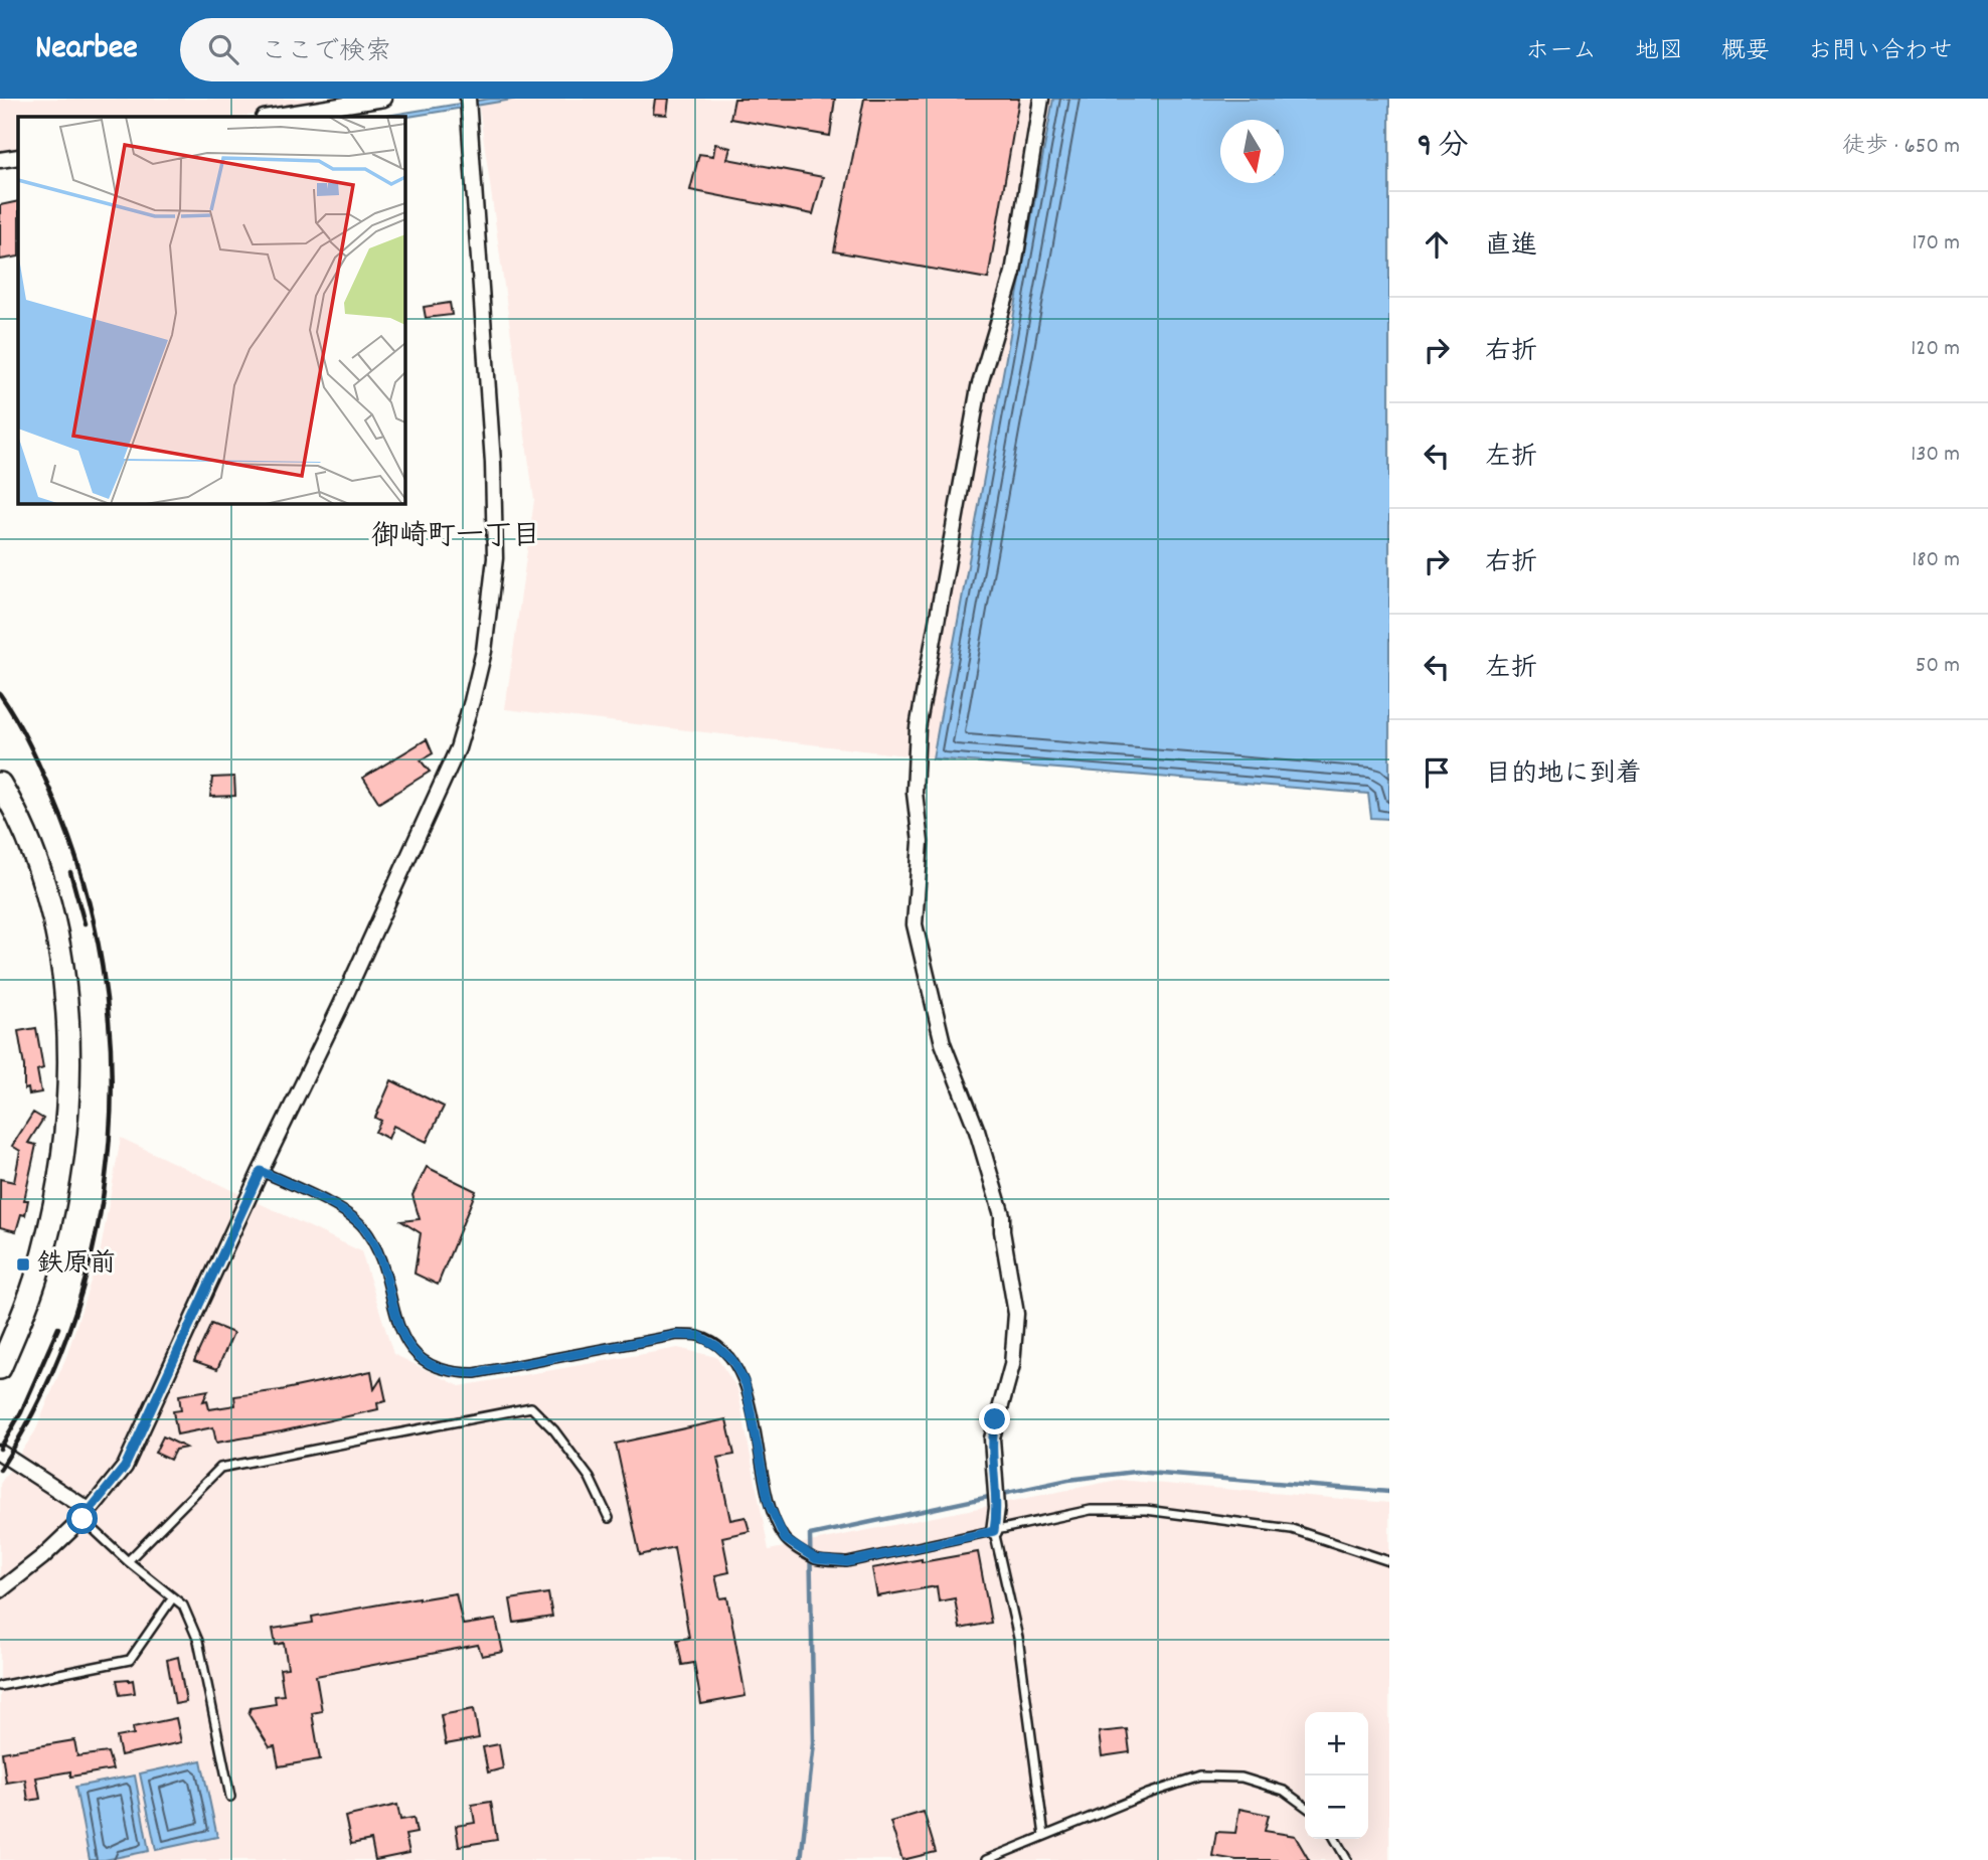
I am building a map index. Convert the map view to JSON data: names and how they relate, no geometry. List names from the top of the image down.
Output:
{
  "districts": ["御崎町一丁目"],
  "places": {
    "transit": ["鉄原前"]
  },
  "north": "bottom",
  "page": {
    "header": "Nearbee",
    "search": "ここで検索",
    "nav": [
      "ホーム",
      "地図",
      "概要",
      "お問い合わせ"
    ],
    "heading": ["9 分", "徒歩 · 650 m"],
    "list": [
      ["直進", "170 m"],
      ["右折", "120 m"],
      ["左折", "130 m"],
      ["右折", "180 m"],
      ["左折", "50 m"],
      "目的地に到着"
    ],
    "map_buttons": ["+", "−"]
  }
}
